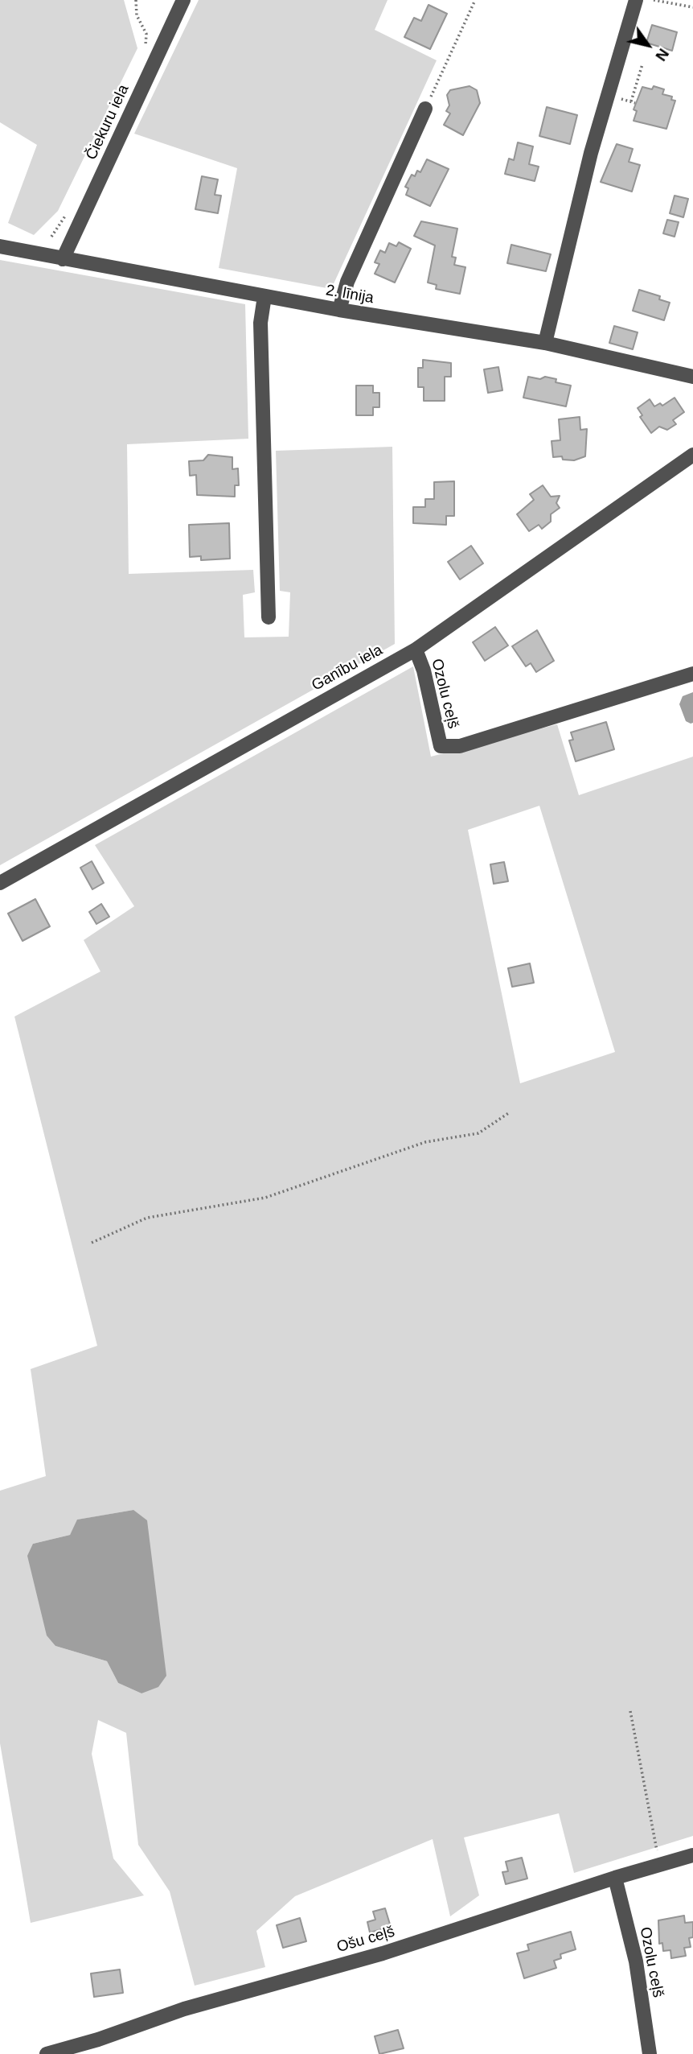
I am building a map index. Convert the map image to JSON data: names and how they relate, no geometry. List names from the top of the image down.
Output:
{
  "streets": {
    "street": [
      "Čiekuru iela",
      "2. līnija",
      "Ganību iela",
      "Ozolu ceļš",
      "Ošu ceļš"
    ]
  },
  "crossings": [
    ["Čiekuru iela", "2. līnija"],
    ["Ganību iela", "Ozolu ceļš"],
    ["Ozolu ceļš", "Ošu ceļš"]
  ],
  "north": "bottom right"
}
